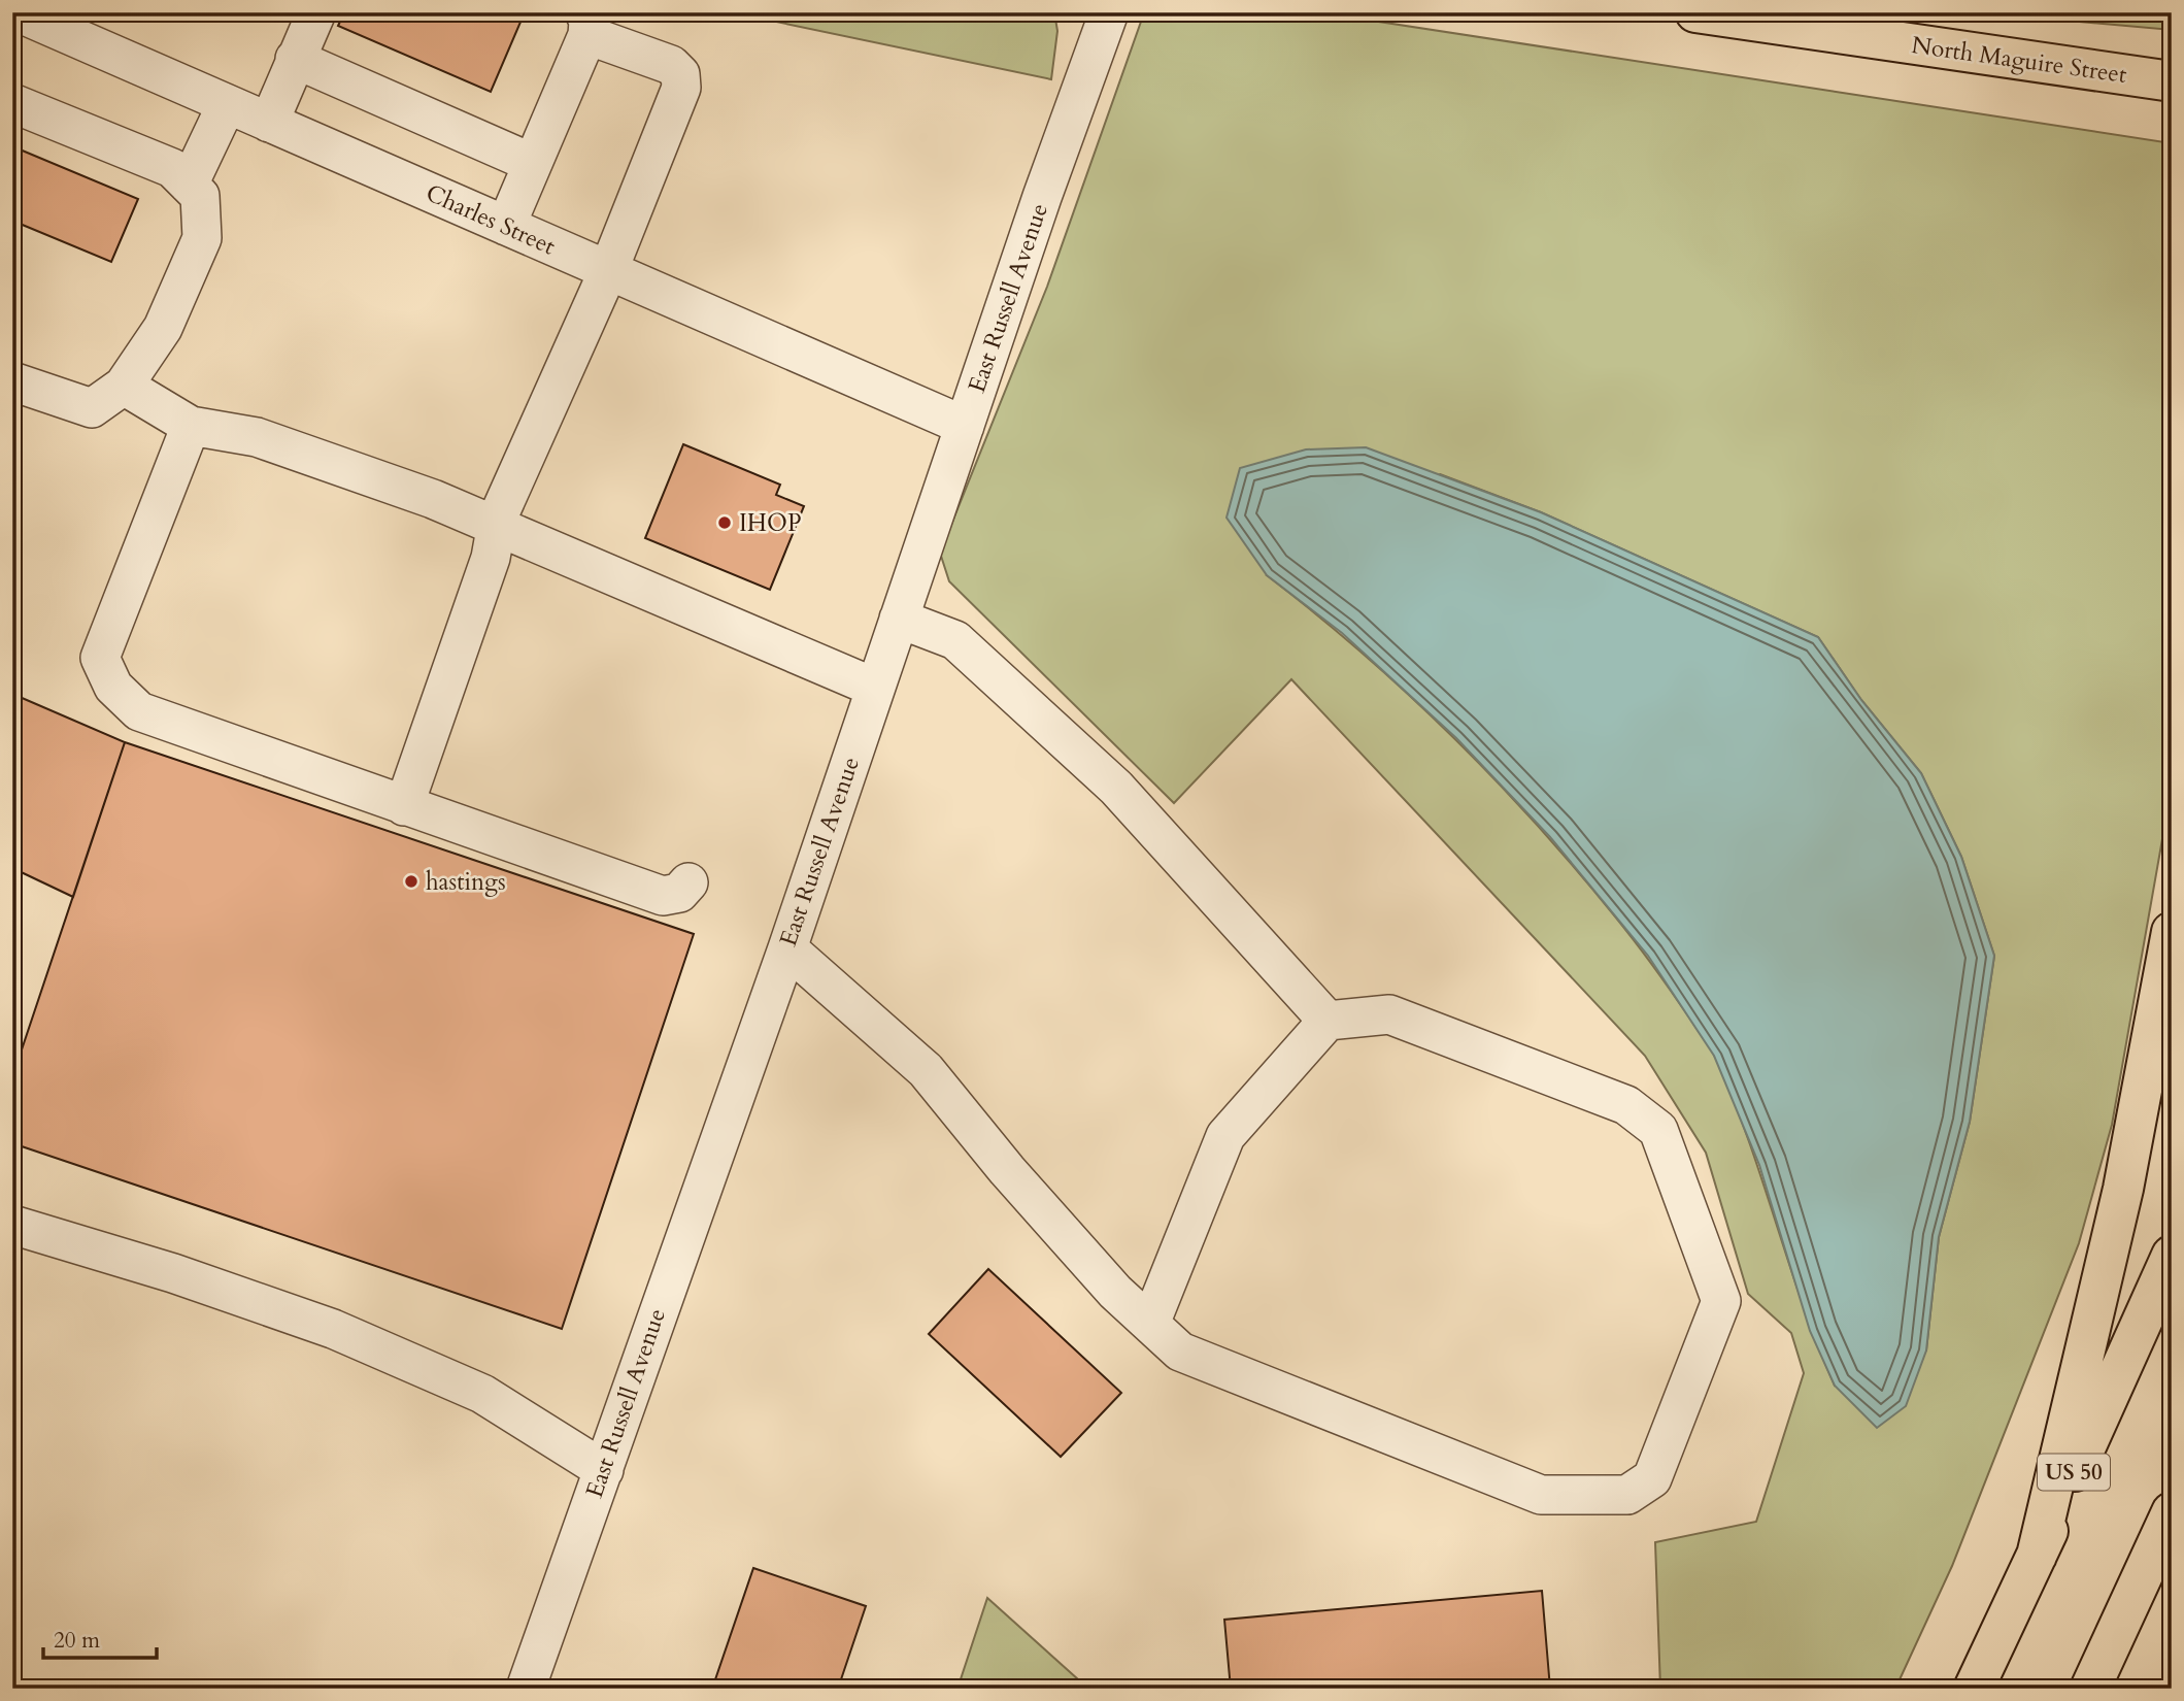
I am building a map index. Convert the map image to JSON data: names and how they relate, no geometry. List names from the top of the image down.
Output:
{
  "streets": {
    "main road": ["North Maguire Street", "US 50"],
    "street": ["Charles Street", "East Russell Avenue"]
  },
  "crossings": [
    ["Charles Street", "East Russell Avenue"]
  ],
  "places": ["IHOP", "hastings"],
  "scale_bar": "20 m"
}
